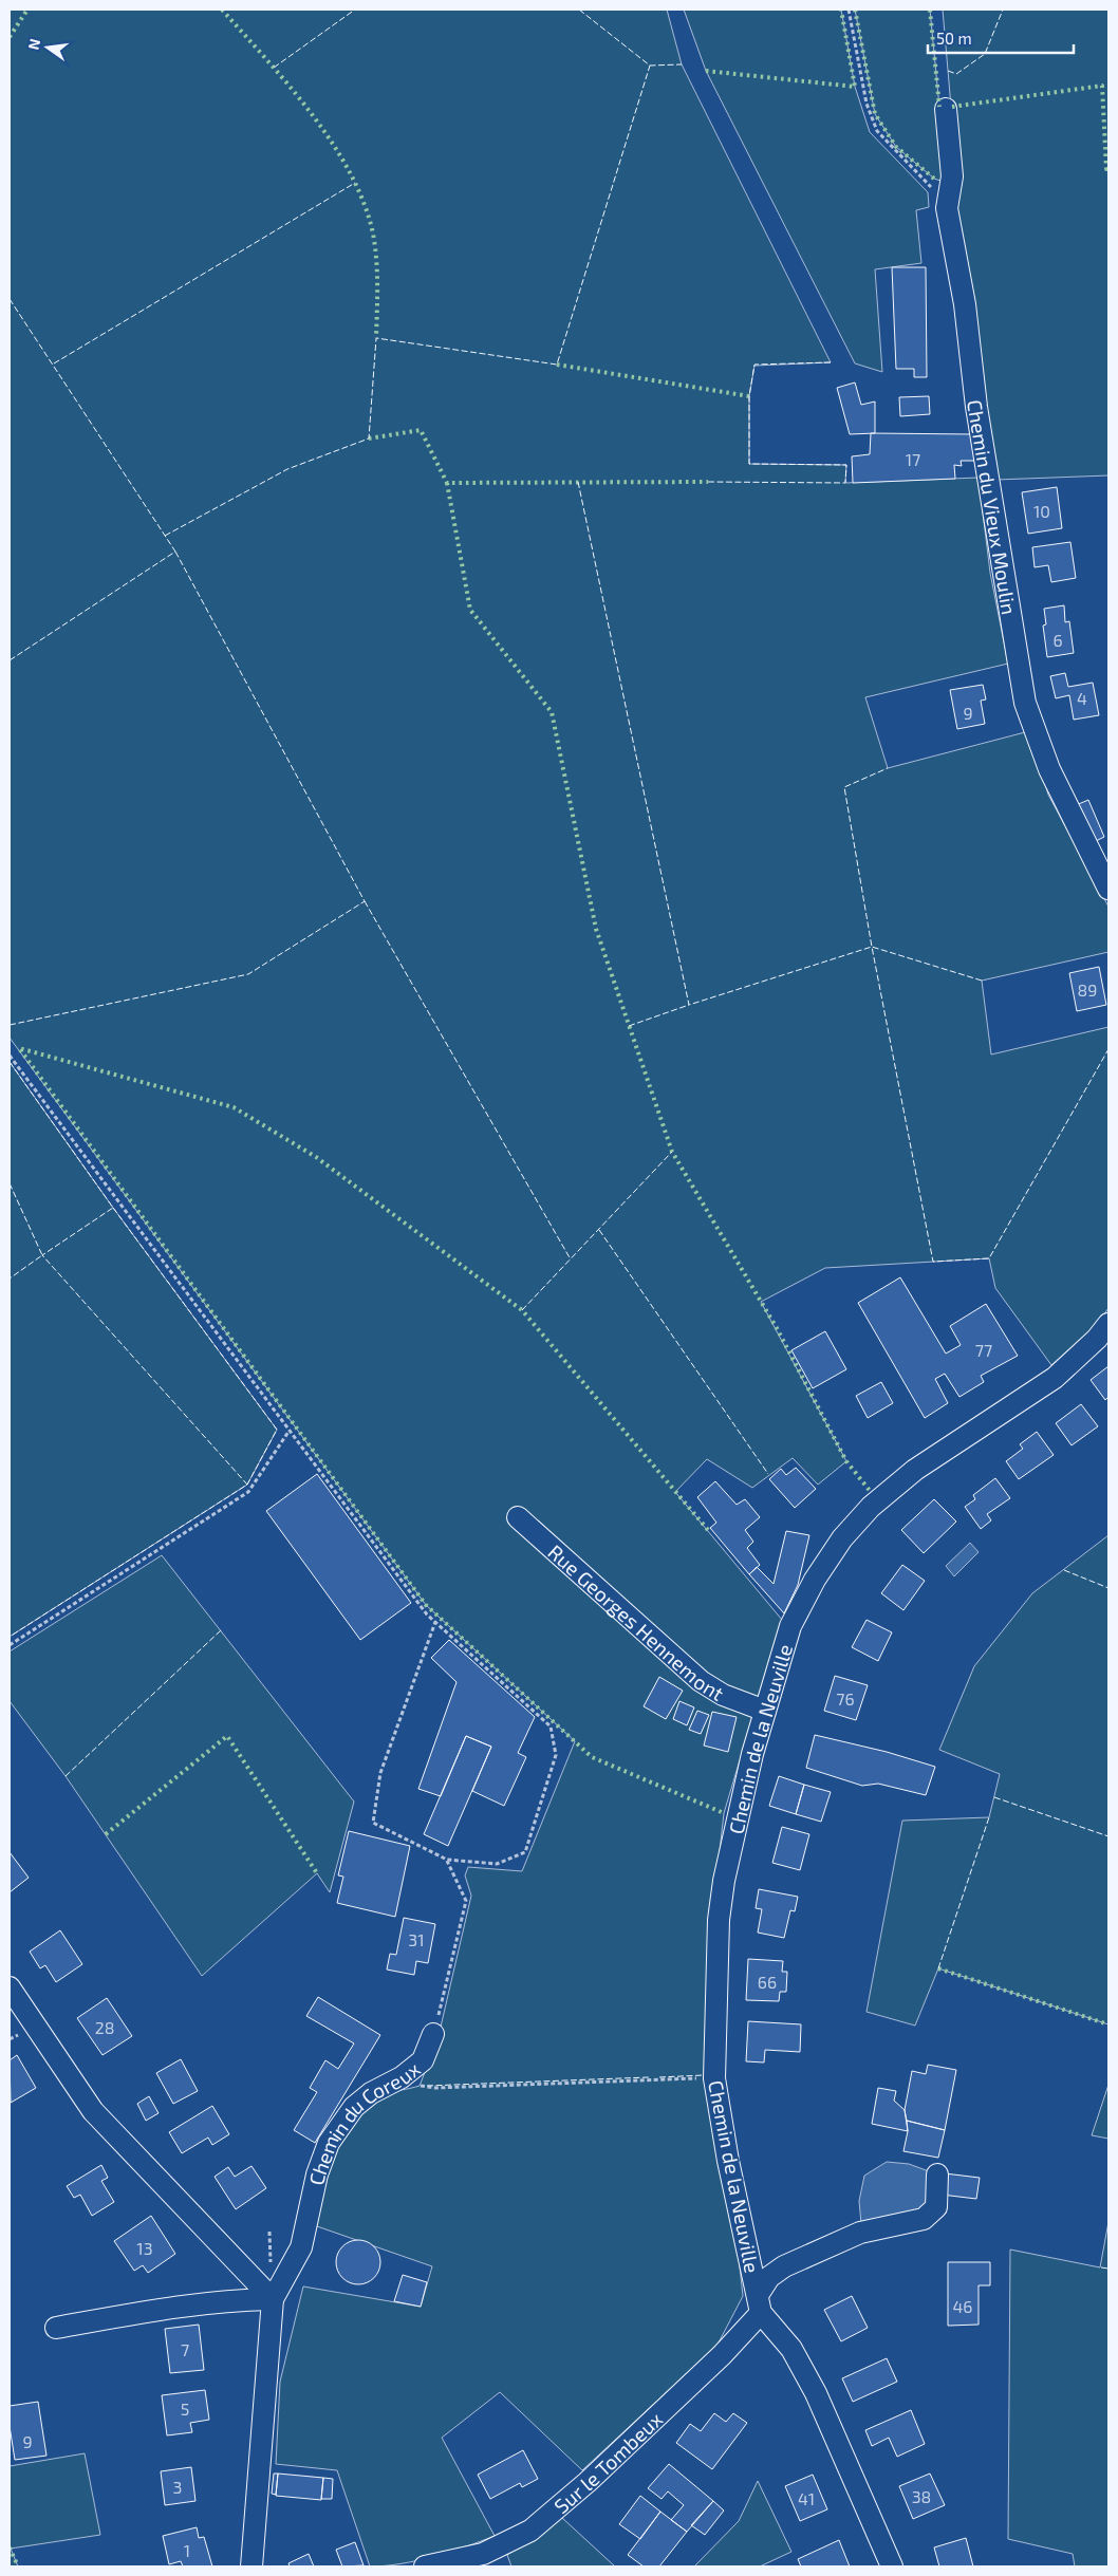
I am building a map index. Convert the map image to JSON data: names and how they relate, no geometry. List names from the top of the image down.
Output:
{
  "streets": {
    "street": [
      "Chemin du Vieux Moulin",
      "Rue Georges Hennemont",
      "Chemin de la Neuville",
      "Chemin du Coreux",
      "Sur le Tombeux"
    ]
  },
  "crossings": [
    ["Rue Georges Hennemont", "Chemin de la Neuville"],
    ["Chemin de la Neuville", "Sur le Tombeux"]
  ],
  "house_numbers": [
    "17",
    "10",
    "6",
    "4",
    "9",
    "89",
    "77",
    "76",
    "31",
    "66",
    "28",
    "13",
    "46",
    "7",
    "5",
    "9",
    "3",
    "38",
    "41",
    "1"
  ],
  "scale_bar": "50 m",
  "north": "left"
}
